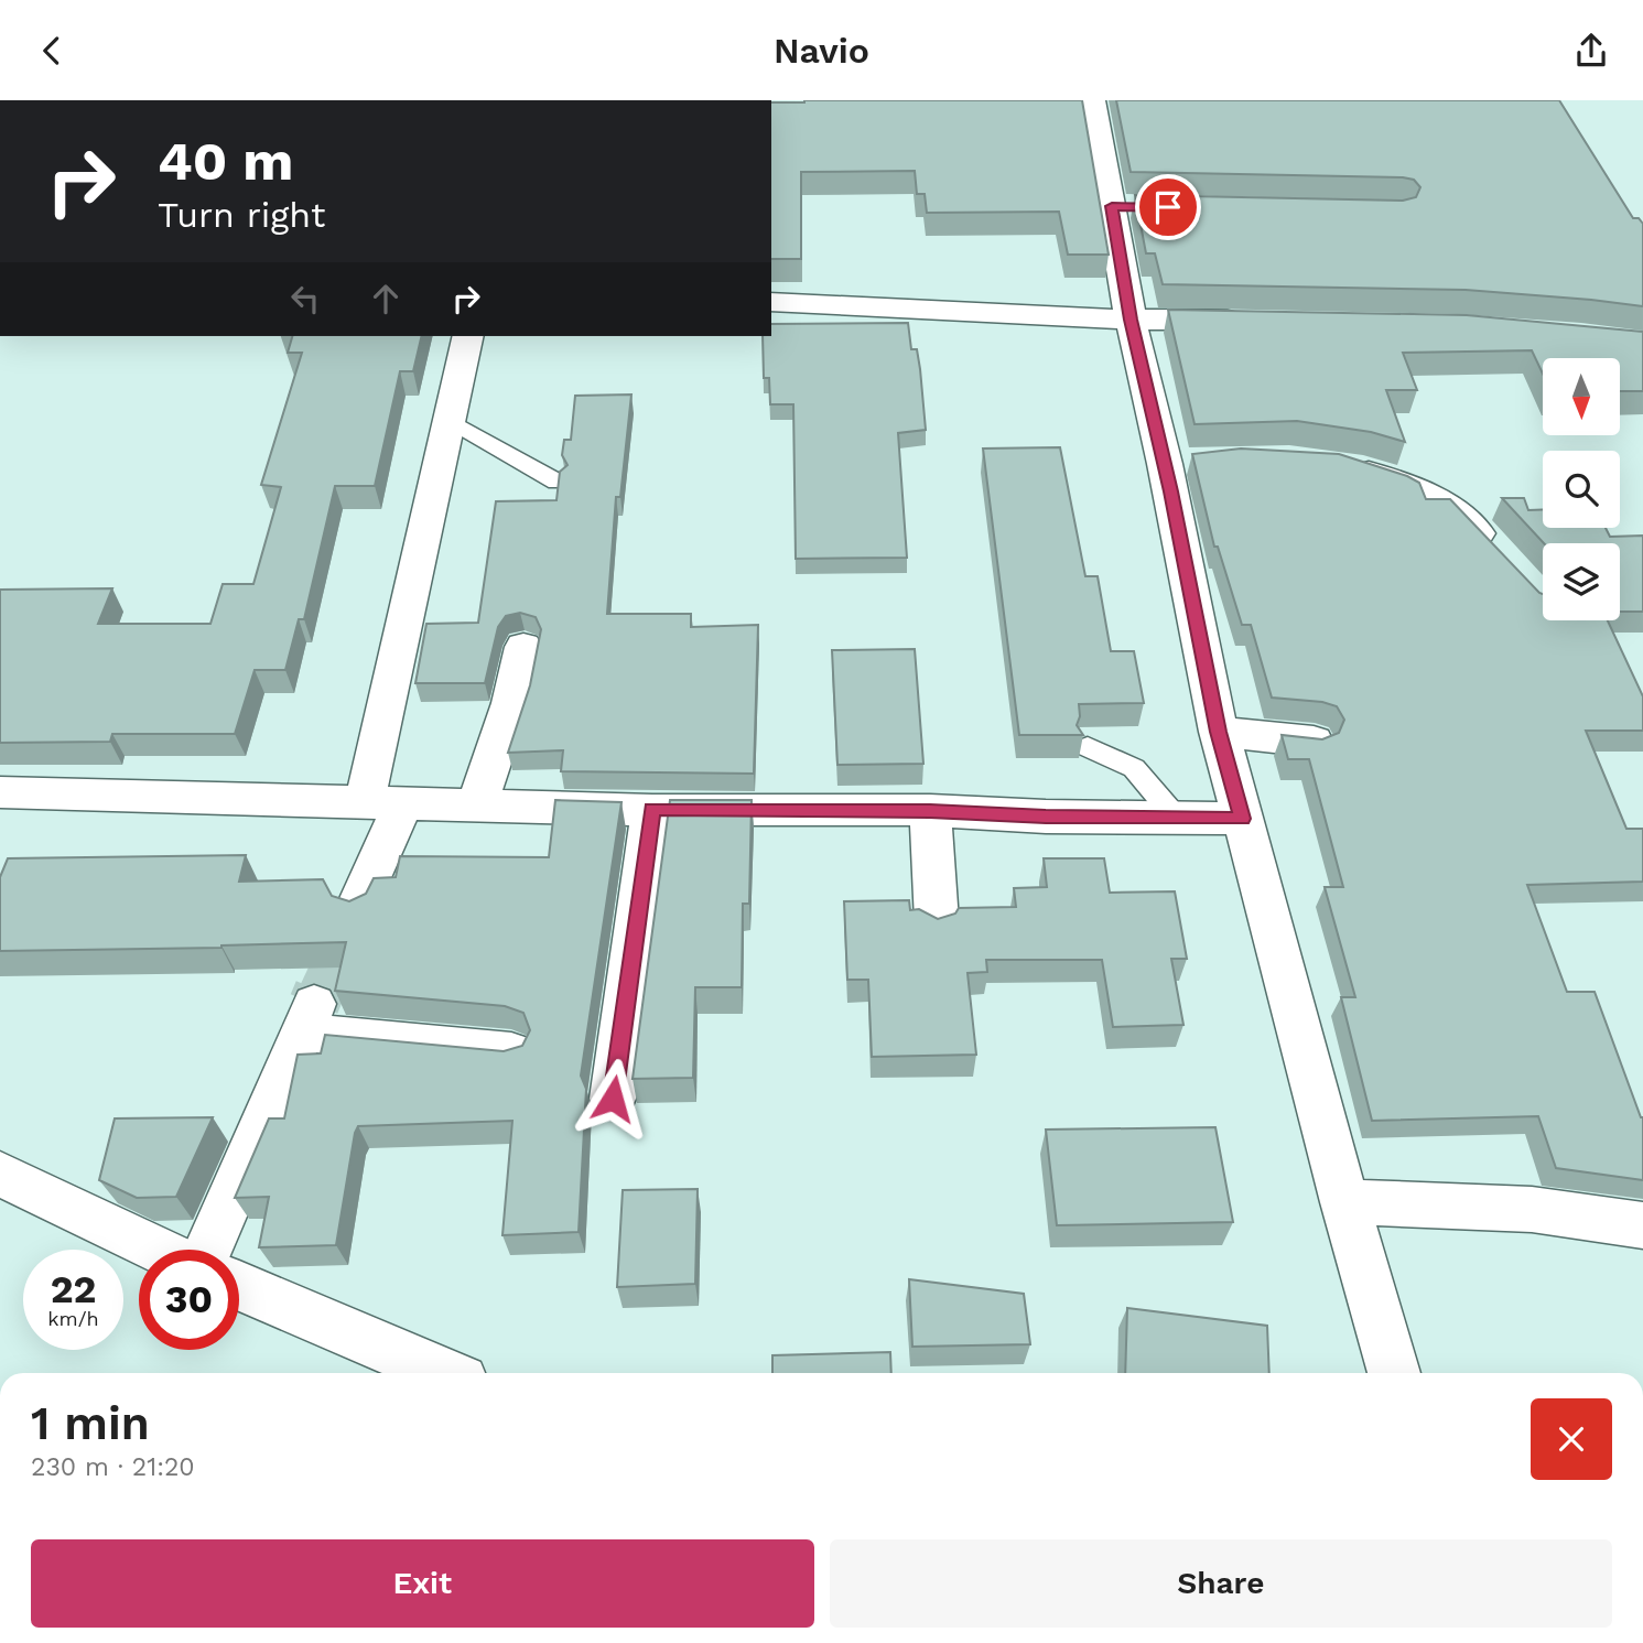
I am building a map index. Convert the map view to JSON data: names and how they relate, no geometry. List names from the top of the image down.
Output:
{
  "north": "bottom",
  "page": {
    "header": "Navio",
    "turn": ["40 m", "Turn right"],
    "speed": "22 km/h",
    "limit": "30",
    "heading": ["1 min", "230 m · 21:20"],
    "buttons": ["Exit", "Share"]
  }
}
